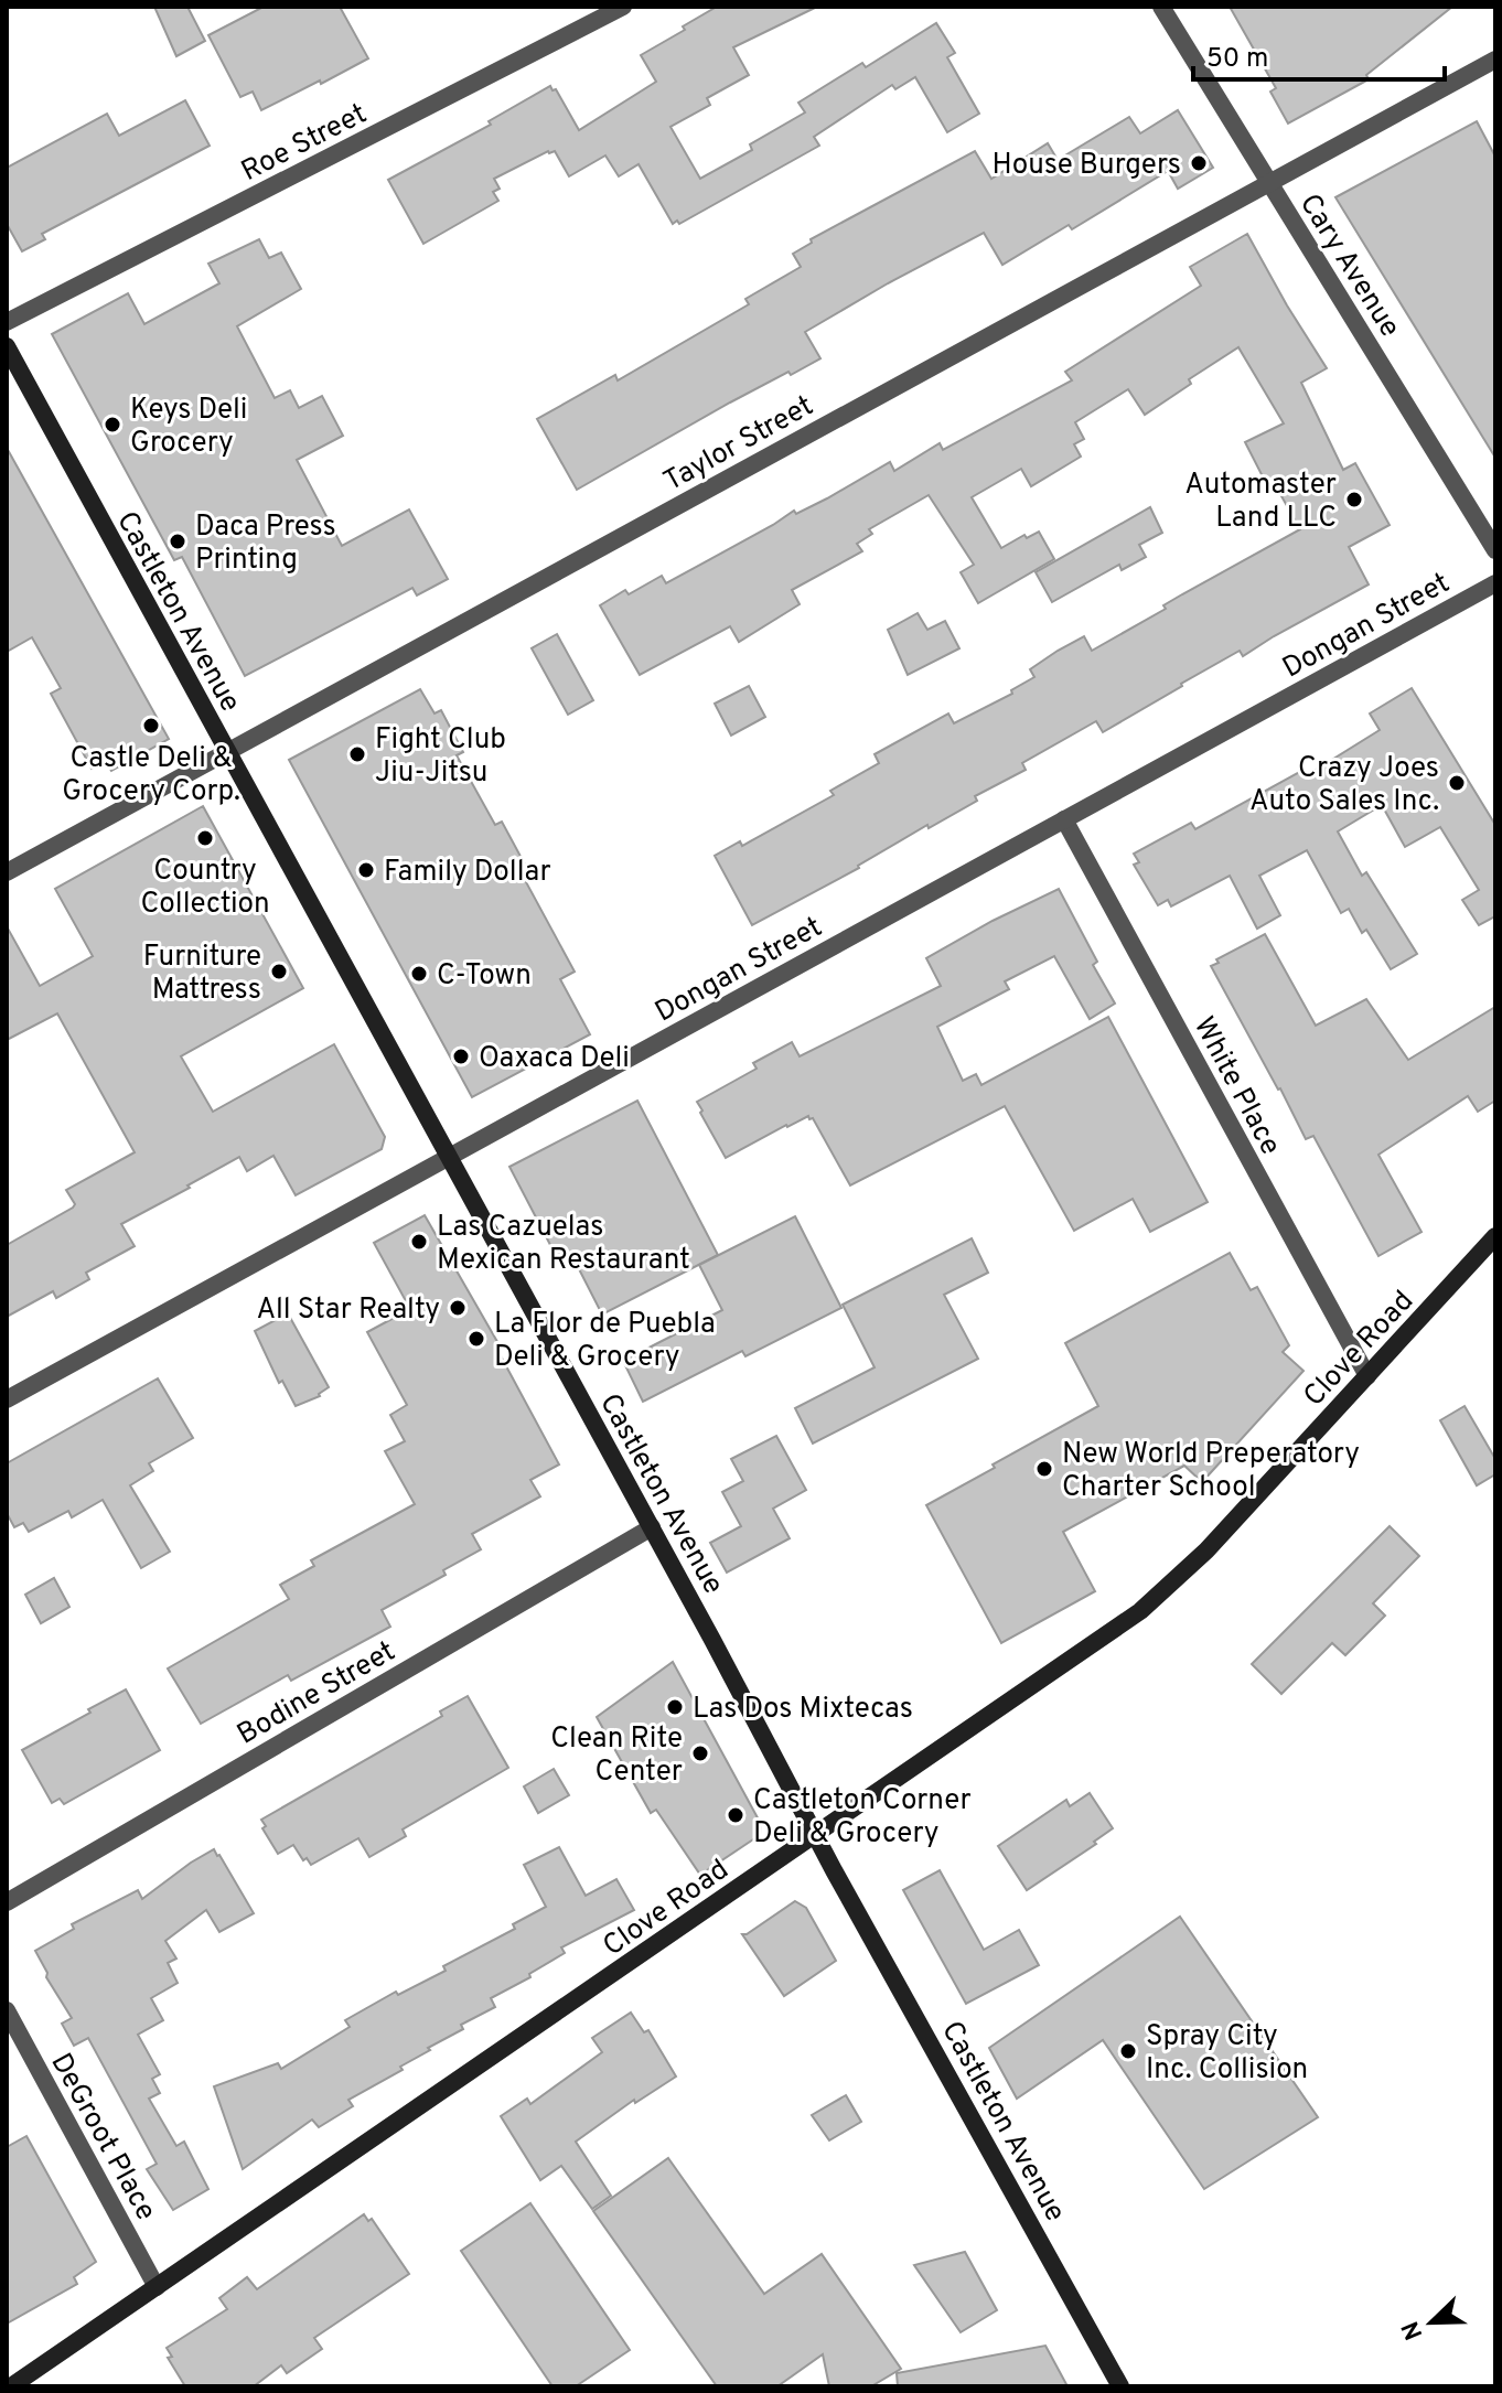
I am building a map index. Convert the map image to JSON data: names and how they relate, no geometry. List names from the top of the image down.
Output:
{
  "streets": {
    "street": [
      "Roe Street",
      "Cary Avenue",
      "Taylor Street",
      "Castleton Avenue",
      "Dongan Street",
      "White Place",
      "Clove Road",
      "Bodine Street",
      "DeGroot Place"
    ]
  },
  "crossings": [
    ["Cary Avenue", "Taylor Street"],
    ["Taylor Street", "Castleton Avenue"],
    ["Castleton Avenue", "Dongan Street"],
    ["Castleton Avenue", "Clove Road"],
    ["Castleton Avenue", "Bodine Street"],
    ["Dongan Street", "White Place"],
    ["White Place", "Clove Road"],
    ["Clove Road", "DeGroot Place"]
  ],
  "places": [
    "House Burgers",
    "Keys Deli Grocery",
    "Automaster Land LLC",
    "Daca Press Printing",
    "Castle Deli & Grocery Corp.",
    "Fight Club Jiu-Jitsu",
    "Crazy Joes Auto Sales Inc.",
    "Country Collection",
    "Family Dollar",
    "Furniture Mattress",
    "C-Town",
    "Oaxaca Deli",
    "Las Cazuelas Mexican Restaurant",
    "All Star Realty",
    "La Flor de Puebla Deli & Grocery",
    "New World Preperatory Charter School",
    "Las Dos Mixtecas",
    "Clean Rite Center",
    "Castleton Corner Deli & Grocery",
    "Spray City Inc. Collision"
  ],
  "scale_bar": "50 m",
  "north": "bottom left"
}
